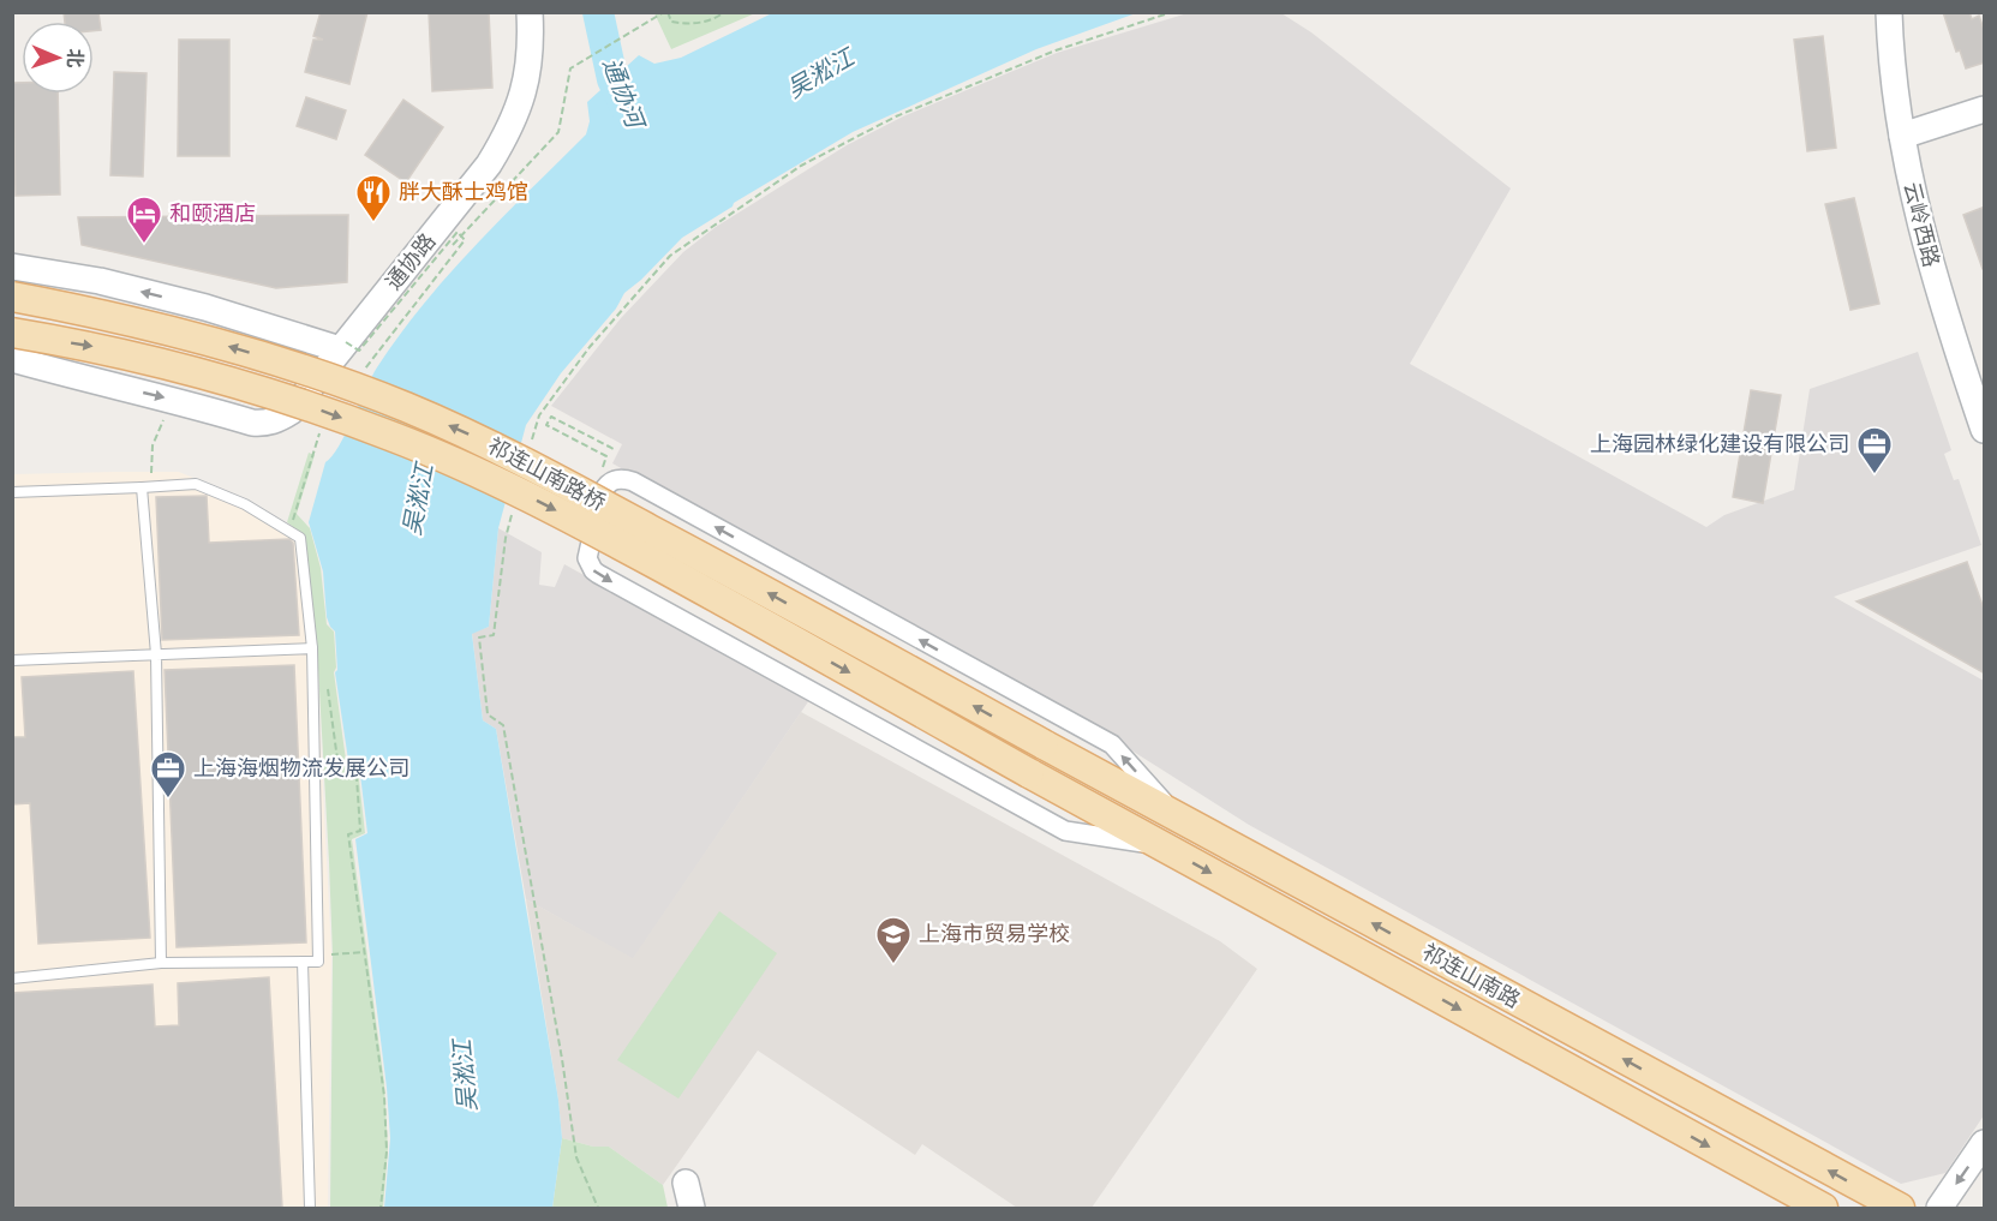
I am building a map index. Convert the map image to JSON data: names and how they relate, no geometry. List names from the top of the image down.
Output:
{
  "streets": {
    "main road": ["祁连山南路桥", "祁连山南路"],
    "street": ["云岭西路", "通协路"]
  },
  "crossings": [
    ["祁连山南路桥", "祁连山南路"]
  ],
  "water": ["吴淞江", "通协河"],
  "places": {
    "restaurant": ["胖大酥士鸡馆"],
    "hotel": ["和颐酒店"],
    "office": ["上海园林绿化建设有限公司", "上海海烟物流发展公司"],
    "school or university": ["上海市贸易学校"]
  },
  "north": "right"
}
